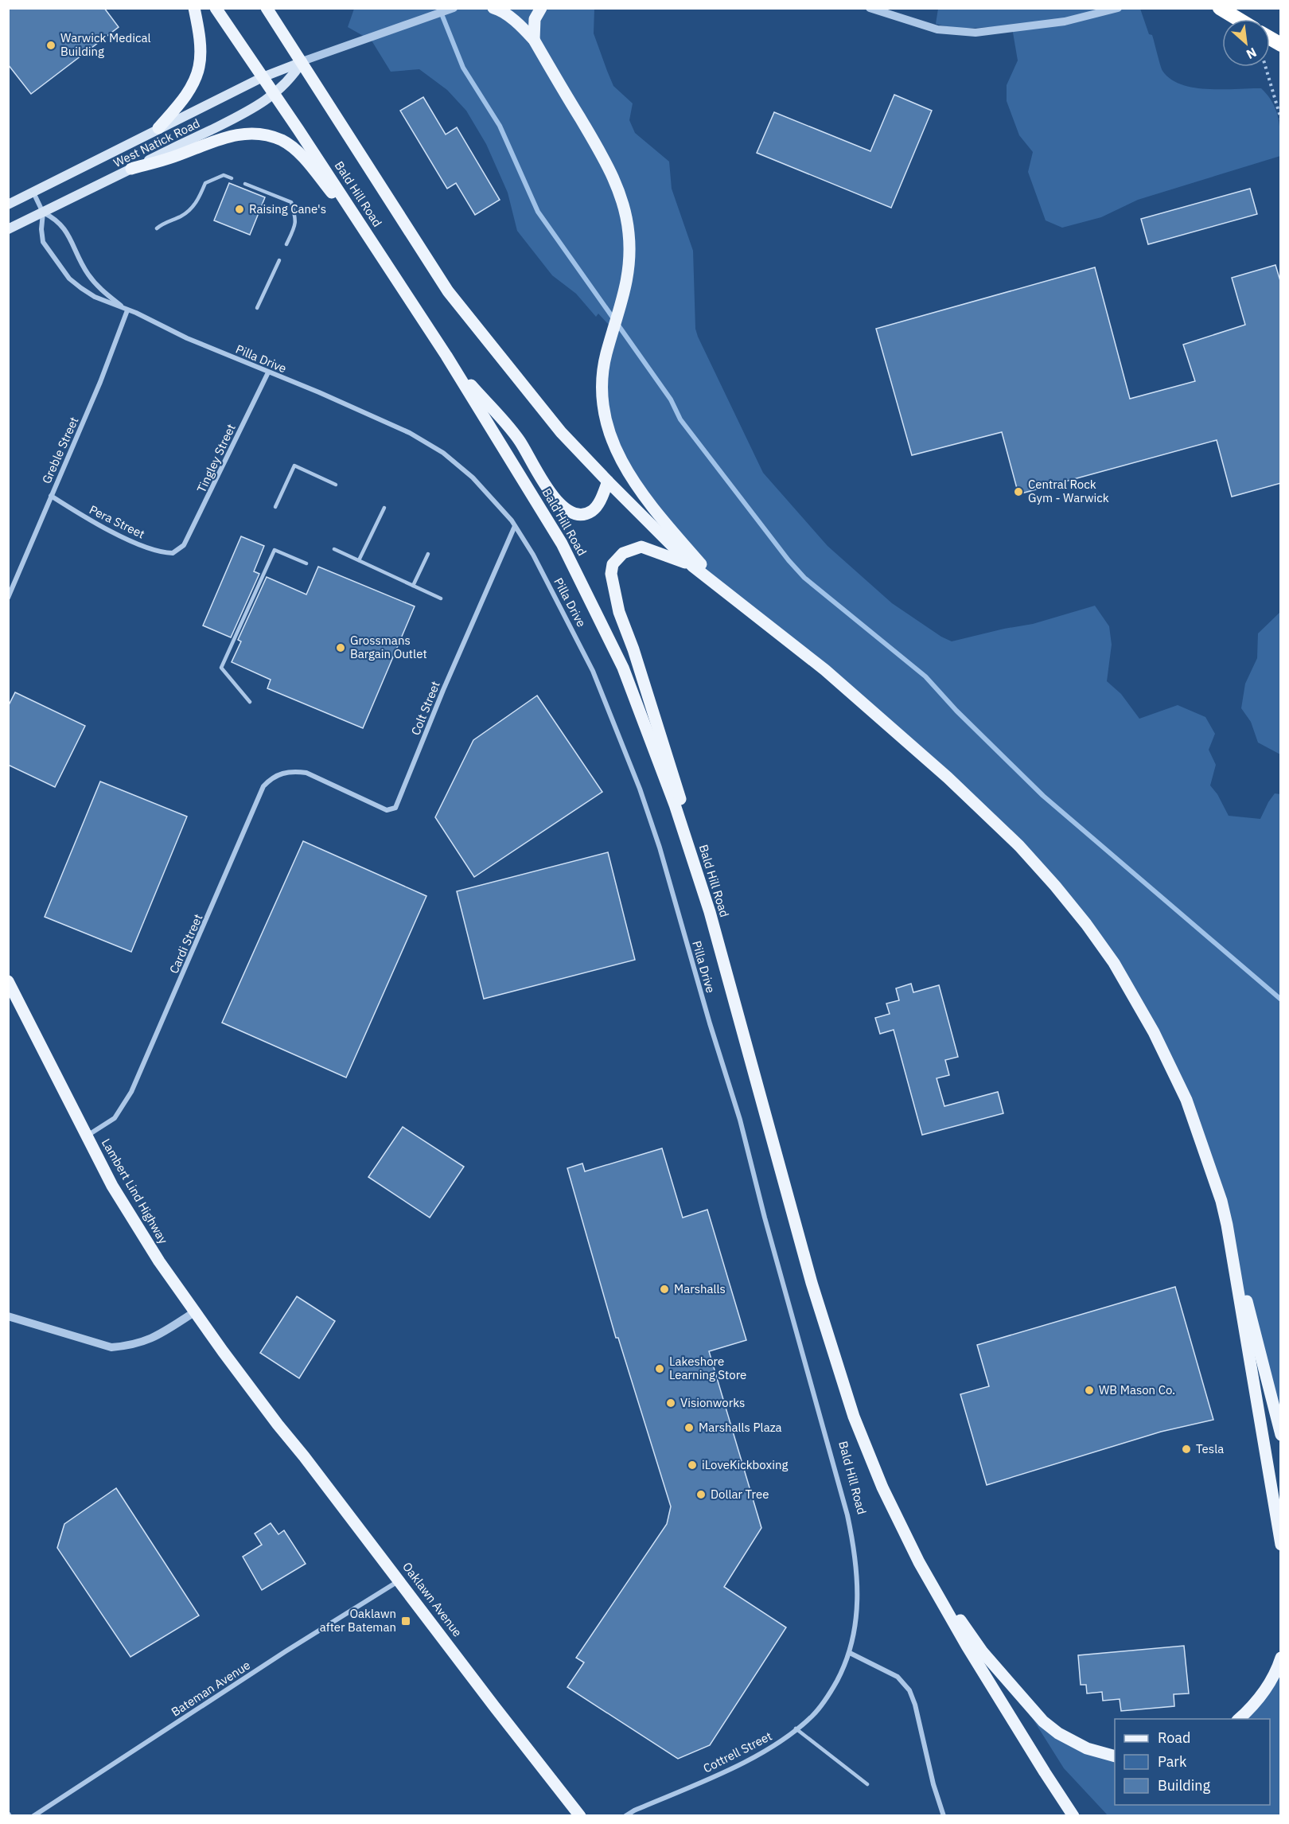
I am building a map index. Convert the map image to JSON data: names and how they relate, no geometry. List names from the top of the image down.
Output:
{
  "streets": {
    "main road": [
      "West Natick Road",
      "Bald Hill Road",
      "Lambert Lind Highway",
      "Oaklawn Avenue"
    ],
    "street": [
      "Pilla Drive",
      "Greble Street",
      "Tingley Street",
      "Pera Street",
      "Colt Street",
      "Cardi Street",
      "Bateman Avenue",
      "Cottrell Street"
    ]
  },
  "crossings": [
    ["West Natick Road", "Bald Hill Road"],
    ["West Natick Road", "Pilla Drive"],
    ["Bald Hill Road", "Pilla Drive"],
    ["Bald Hill Road", "Cottrell Street"],
    ["Pilla Drive", "Greble Street"],
    ["Pilla Drive", "Tingley Street"],
    ["Pilla Drive", "Colt Street"],
    ["Greble Street", "Pera Street"],
    ["Tingley Street", "Pera Street"],
    ["Colt Street", "Cardi Street"],
    ["Cardi Street", "Lambert Lind Highway"],
    ["Lambert Lind Highway", "Oaklawn Avenue"],
    ["Oaklawn Avenue", "Bateman Avenue"]
  ],
  "places": {
    "other": [
      "Warwick Medical Building",
      "Raising Cane's",
      "Central Rock Gym - Warwick",
      "Grossmans Bargain Outlet",
      "Marshalls",
      "Lakeshore Learning Store",
      "WB Mason Co.",
      "Visionworks",
      "Marshalls Plaza",
      "Tesla",
      "iLoveKickboxing",
      "Dollar Tree"
    ],
    "transit": ["Oaklawn after Bateman"]
  },
  "legend": ["Road", "Park", "Building"],
  "north": "bottom right"
}
